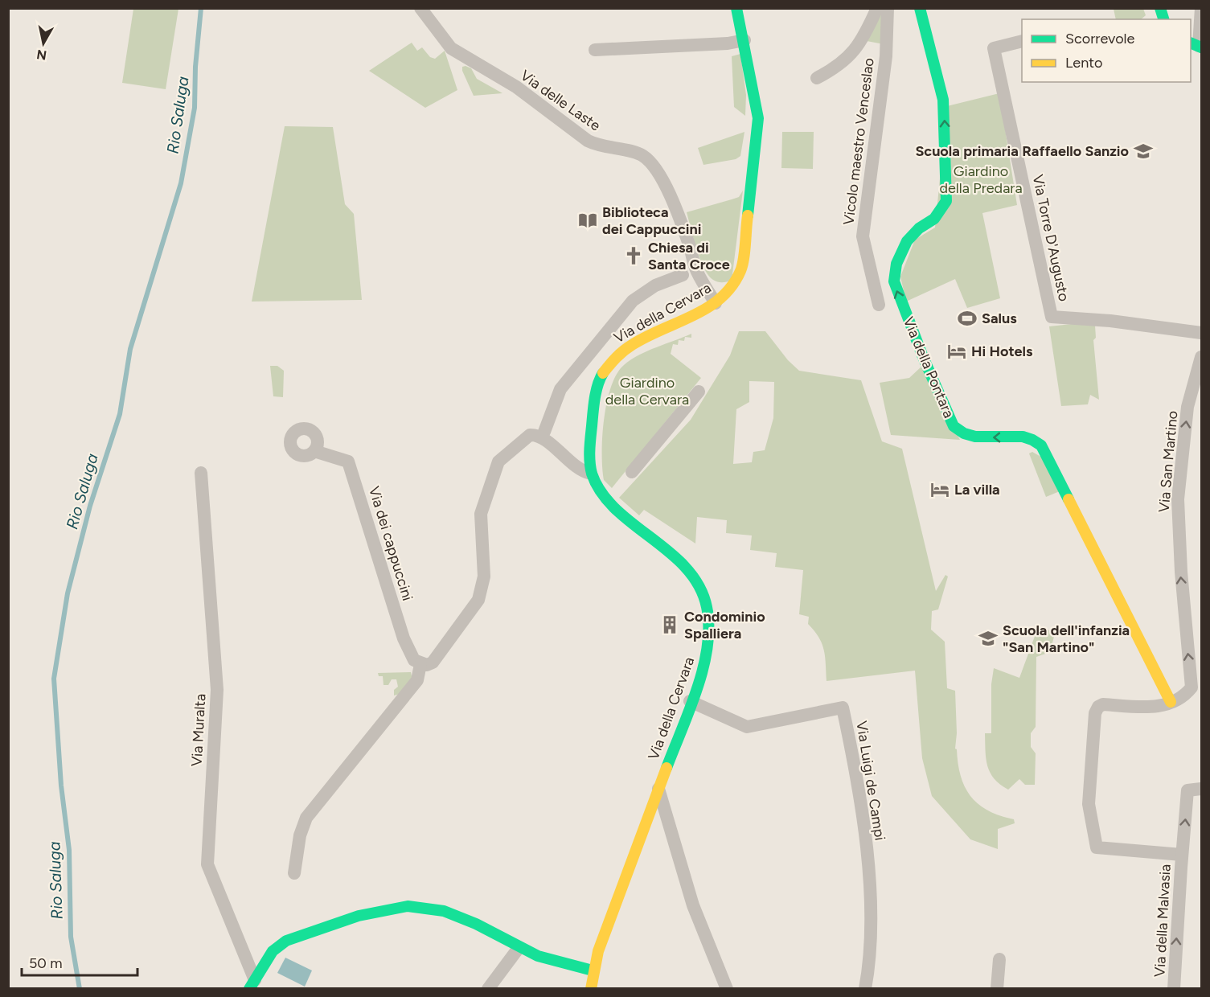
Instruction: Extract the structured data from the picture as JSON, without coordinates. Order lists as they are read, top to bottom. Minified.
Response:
{"streets":{"street":["Via delle Laste","Vicolo maestro Venceslao","Via Torre D'Augusto","Via della Cervara","Via della Pontara","Via San Martino","Via dei cappuccini","Via Muralta","Via Luigi de Campi","Via della Malvasia"]},"crossings":[["Via delle Laste","Via della Cervara"],["Via della Cervara","Via Muralta"],["Via della Cervara","Via Luigi de Campi"]],"one_way":["Via della Pontara","Via San Martino","Via della Malvasia"],"water":["Rio Saluga"],"parks":["Giardino della Predara","Giardino della Cervara"],"places":{"school or university":["Scuola primaria Raffaello Sanzio","Scuola dell'infanzia \"San Martino\""],"library":["Biblioteca dei Cappuccini"],"church":["Chiesa di Santa Croce"],"sports":["Salus"],"hotel":["Hi Hotels","La villa"],"building":["Condominio Spalliera"]},"legend":["Scorrevole","Lento"],"scale_bar":"50 m","north":"bottom"}
